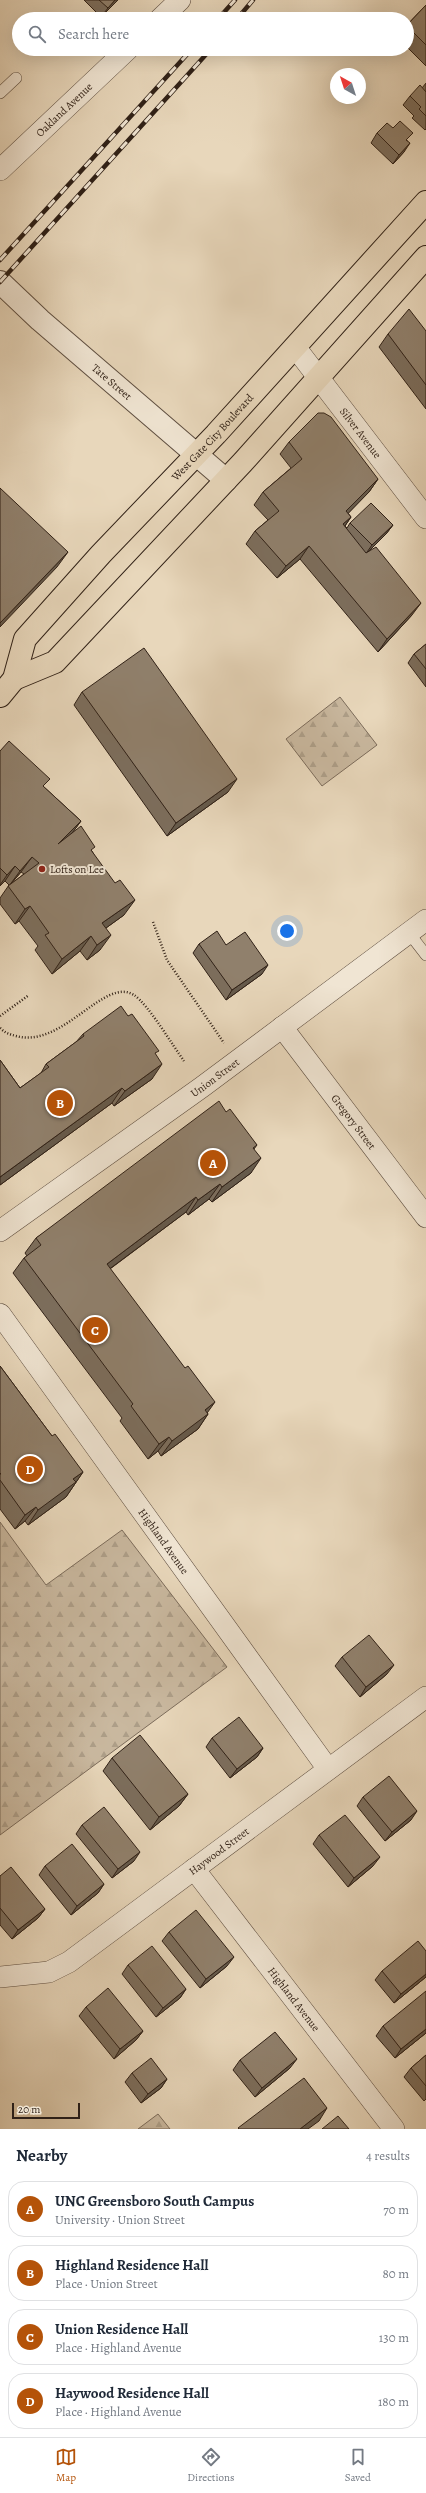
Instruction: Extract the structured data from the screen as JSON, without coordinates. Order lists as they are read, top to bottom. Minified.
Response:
{"streets":{"main road":["West Gate City Boulevard"],"street":["Oakland Avenue","Tate Street","Silver Avenue","Union Street","Gregory Street","Highland Avenue","Haywood Street"]},"crossings":[["Tate Street","West Gate City Boulevard"],["Silver Avenue","West Gate City Boulevard"],["Union Street","Gregory Street"],["Highland Avenue","Haywood Street"]],"places":["Lofts on Lee"],"scale_bar":"20 m","north":"top left","page":{"search":"Search here","pins":["B","A","C","D"],"scale":"20 m","heading":["Nearby","4 results"],"list":[{"mark":"A","name":"UNC Greensboro South Campus","note":"University · Union Street","value":"70 m"},{"mark":"B","name":"Highland Residence Hall","note":"Place · Union Street","value":"80 m"},{"mark":"C","name":"Union Residence Hall","note":"Place · Highland Avenue","value":"130 m"},{"mark":"D","name":"Haywood Residence Hall","note":"Place · Highland Avenue","value":"180 m"}],"nav":["Map","Directions","Saved"]}}
